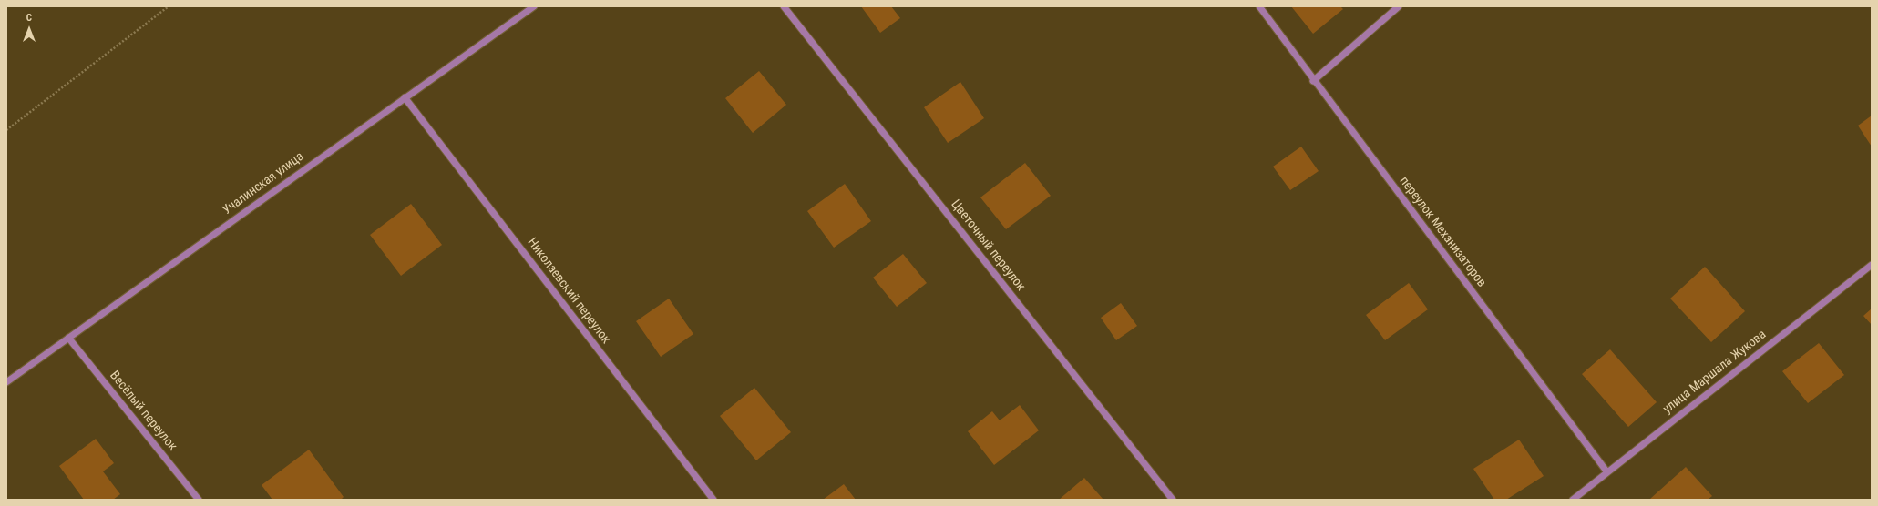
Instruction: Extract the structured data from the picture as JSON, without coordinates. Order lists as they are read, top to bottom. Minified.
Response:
{"streets":{"street":["Учалинская улица","переулок Механизаторов","Цветочный переулок","Николаевский переулок","улица Маршала Жукова","Весёлый переулок"]},"crossings":[["Учалинская улица","Николаевский переулок"],["Учалинская улица","Весёлый переулок"],["переулок Механизаторов","улица Маршала Жукова"]],"north":"top"}
